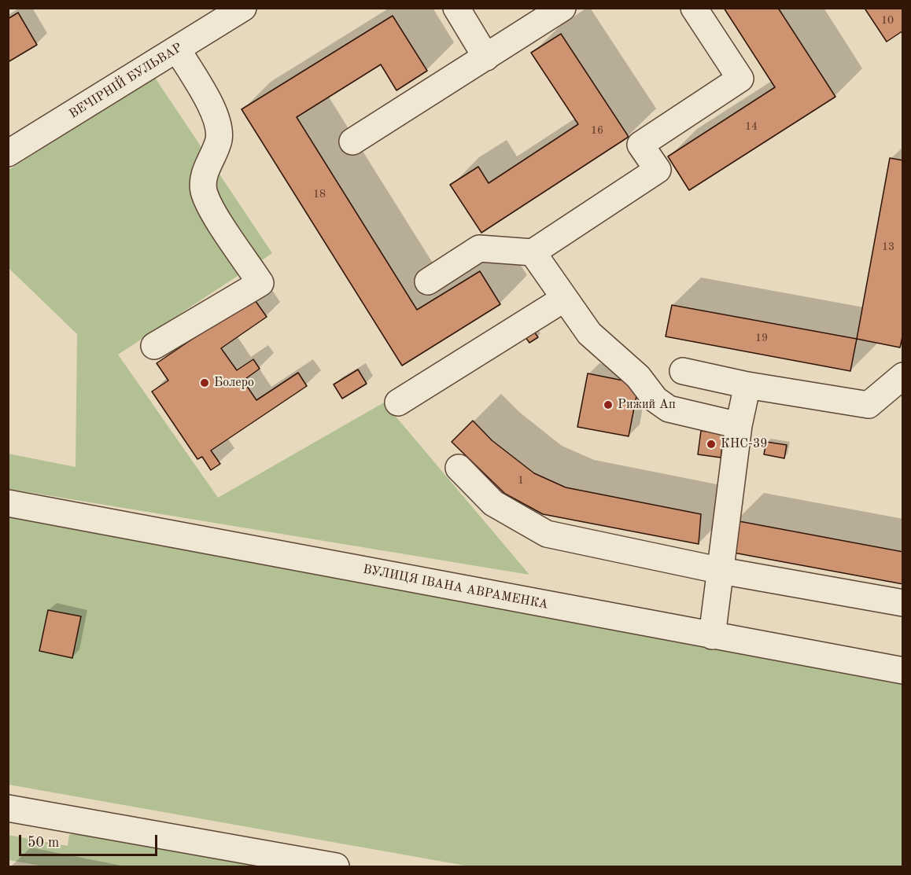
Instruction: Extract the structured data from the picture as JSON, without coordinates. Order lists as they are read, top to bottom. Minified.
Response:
{"streets":{"street":["ВЕЧІРНІЙ БУЛЬВАР","ВУЛИЦЯ ІВАНА АВРАМЕНКА"]},"places":["Болеро","Рижий Ап","КНС-39"],"house_numbers":["10","14","16","18","13","19","1"],"scale_bar":"50 m"}
